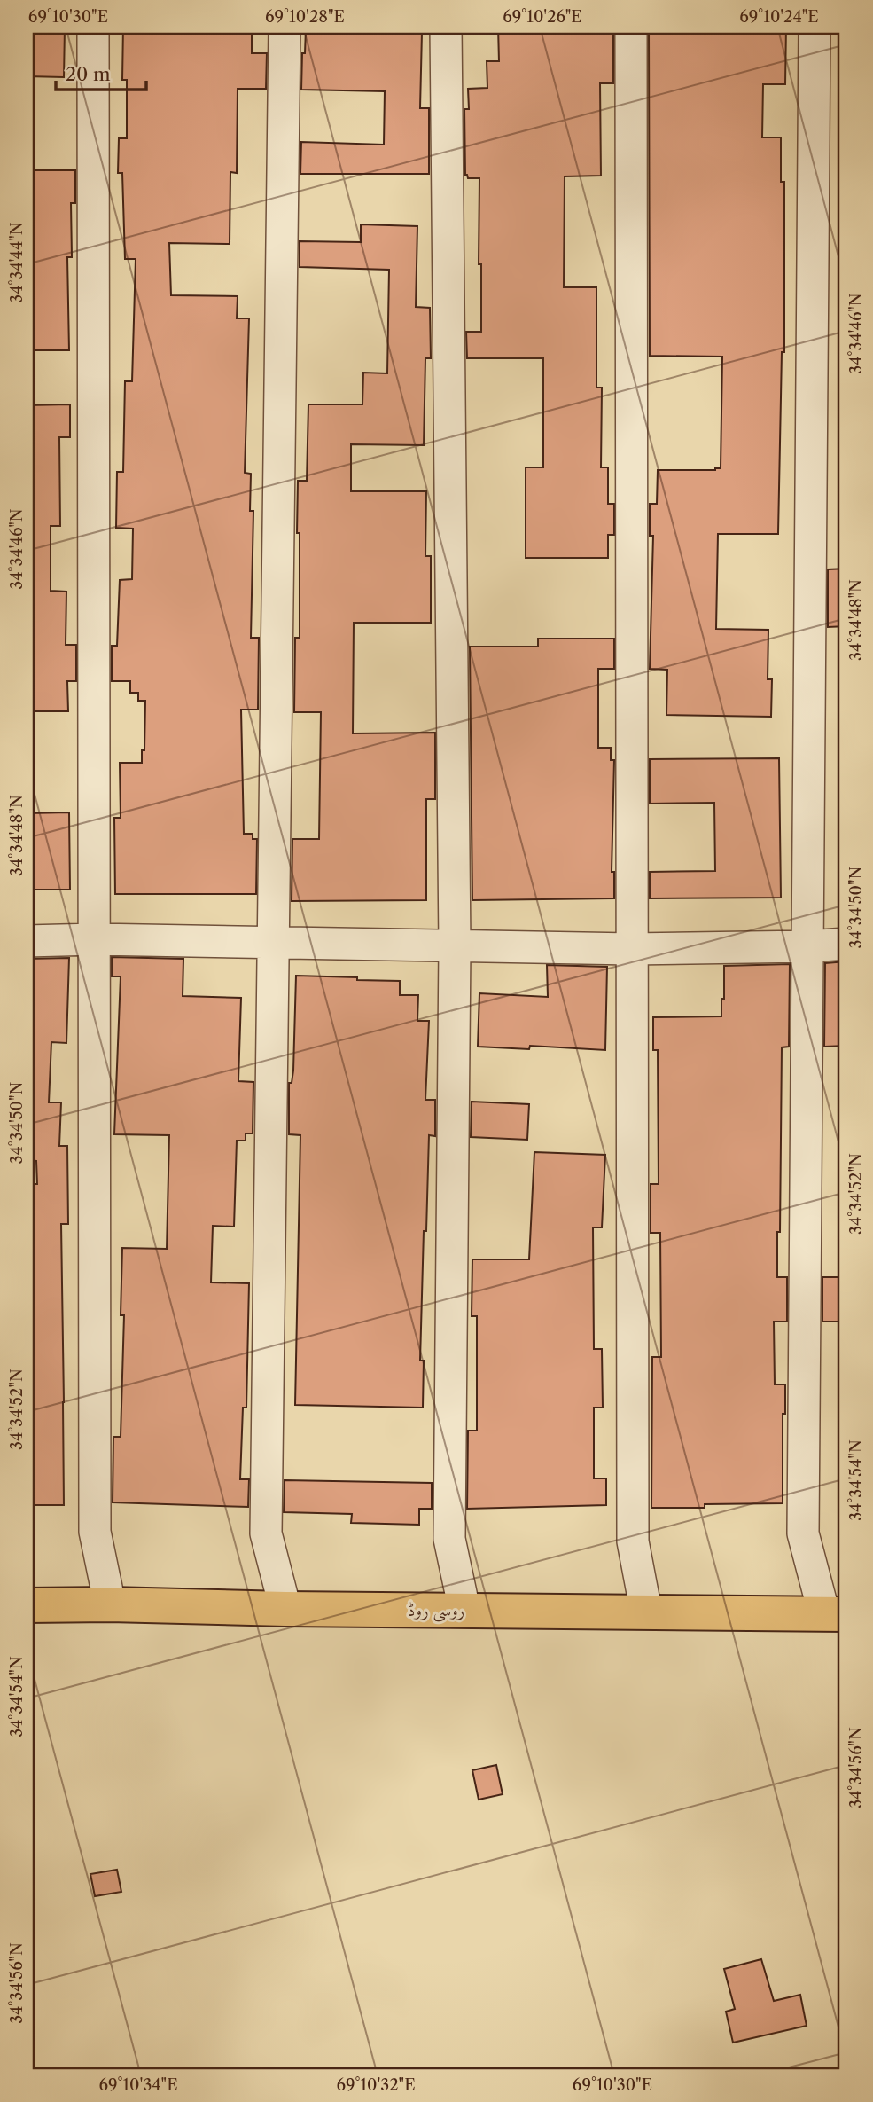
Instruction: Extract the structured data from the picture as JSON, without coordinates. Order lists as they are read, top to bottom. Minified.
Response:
{"streets":{"main road":["روسی روڈ"]},"scale_bar":"20 m","coordinates":["69°10'30\"E","69°10'28\"E","69°10'26\"E","69°10'24\"E","34°34'44\"N","34°34'46\"N","34°34'48\"N","34°34'50\"N","34°34'52\"N","34°34'54\"N","34°34'56\"N","69°10'34\"E","69°10'32\"E"]}
